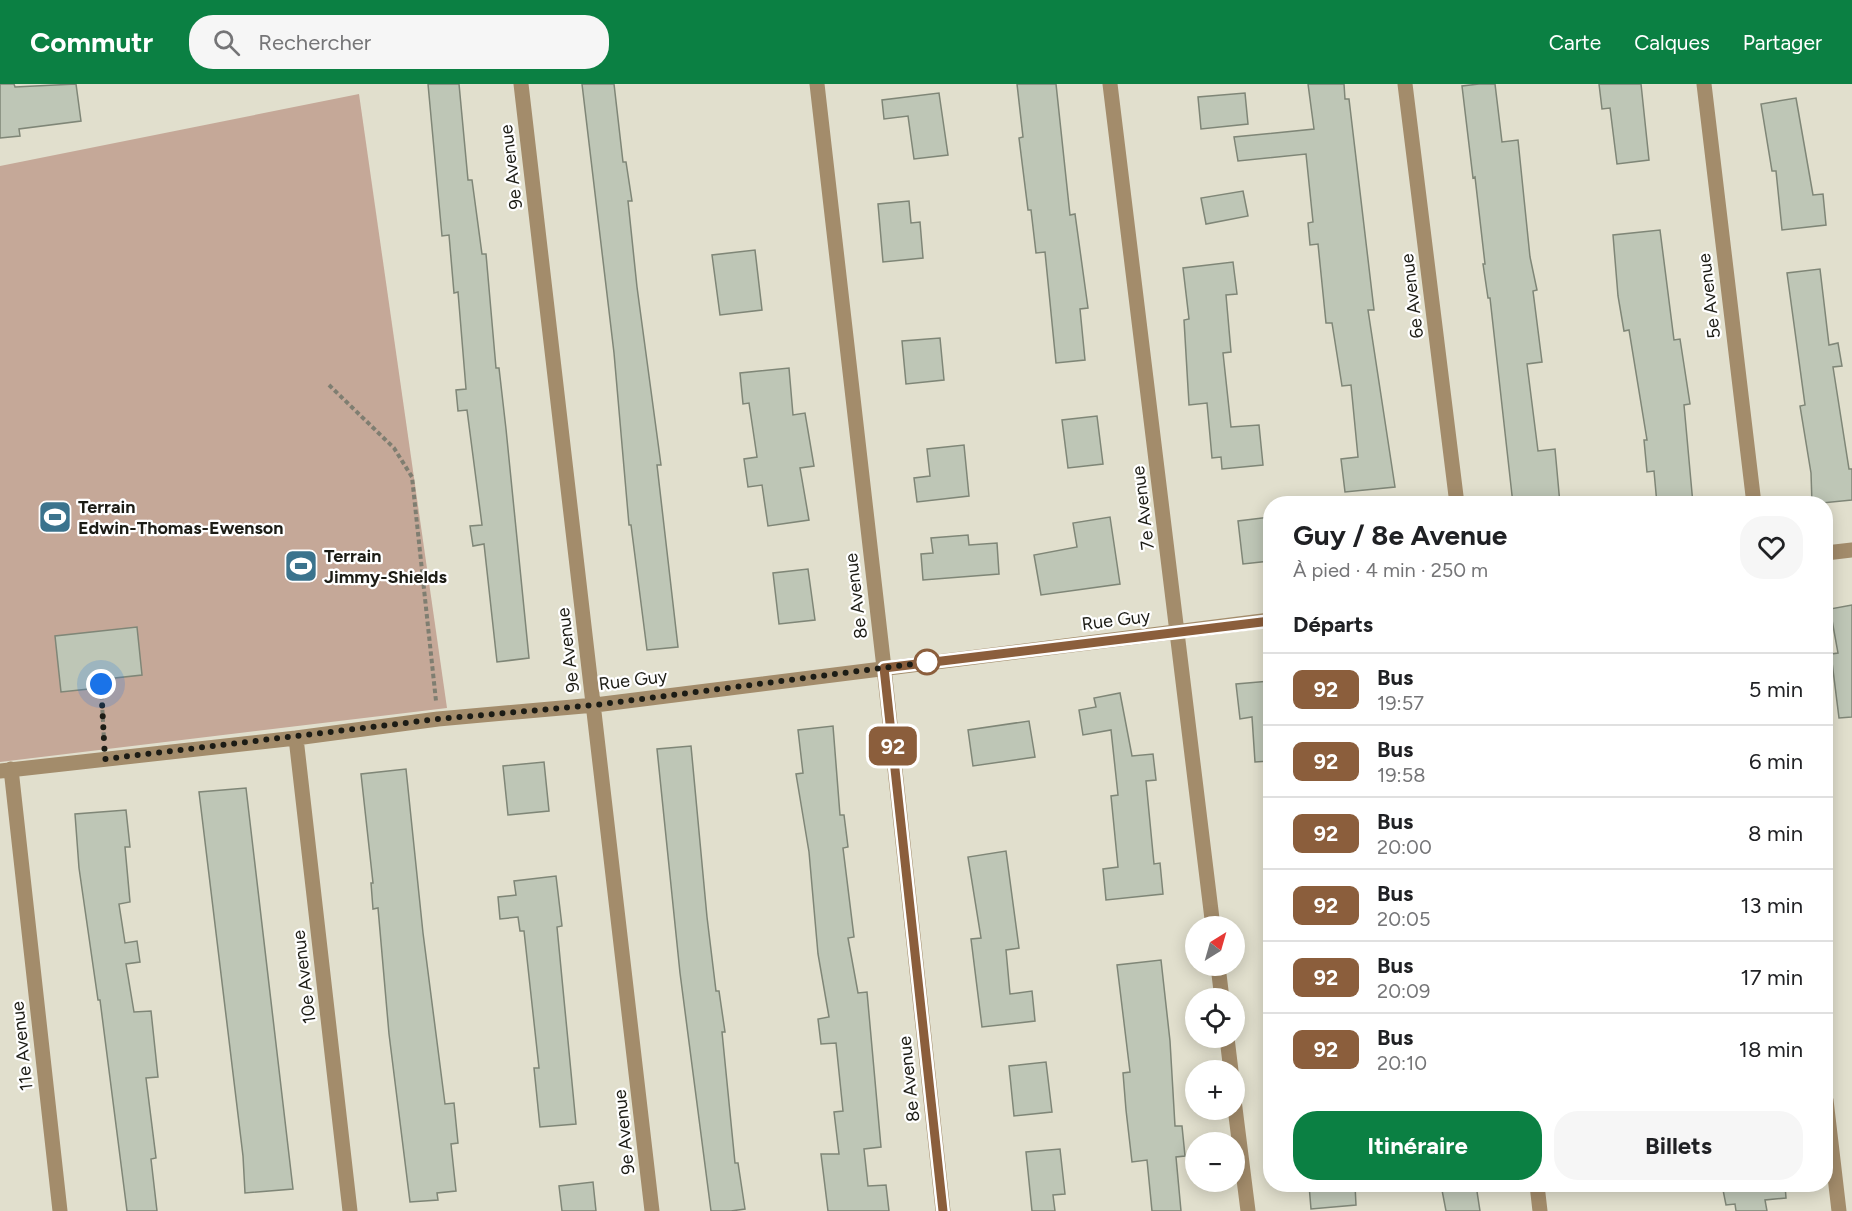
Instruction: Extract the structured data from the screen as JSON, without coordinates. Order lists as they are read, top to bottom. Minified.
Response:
{"streets":{"street":["9e Avenue","6e Avenue","5e Avenue","7e Avenue","8e Avenue","Rue Guy","10e Avenue","11e Avenue"]},"crossings":[["9e Avenue","Rue Guy"],["7e Avenue","Rue Guy"],["8e Avenue","Rue Guy"],["Rue Guy","10e Avenue"],["Rue Guy","11e Avenue"]],"places":{"sports":["Terrain Edwin-Thomas-Ewenson","Terrain Jimmy-Shields"]},"lines":["bus line 92"],"north":"top right","page":{"header":"Commutr","search":"Rechercher","nav":["Carte","Calques","Partager"],"on_map":"92","heading":[["Guy / 8e Avenue","À pied · 4 min · 250 m"],"Départs"],"list":[{"mark":"92","name":"Bus","note":"19:57","value":"5 min"},{"mark":"92","name":"Bus","note":"19:58","value":"6 min"},{"mark":"92","name":"Bus","note":"20:00","value":"8 min"},{"mark":"92","name":"Bus","note":"20:05","value":"13 min"},{"mark":"92","name":"Bus","note":"20:09","value":"17 min"},{"mark":"92","name":"Bus","note":"20:10","value":"18 min"}],"map_buttons":["+","−"],"buttons":["Itinéraire","Billets"]}}
